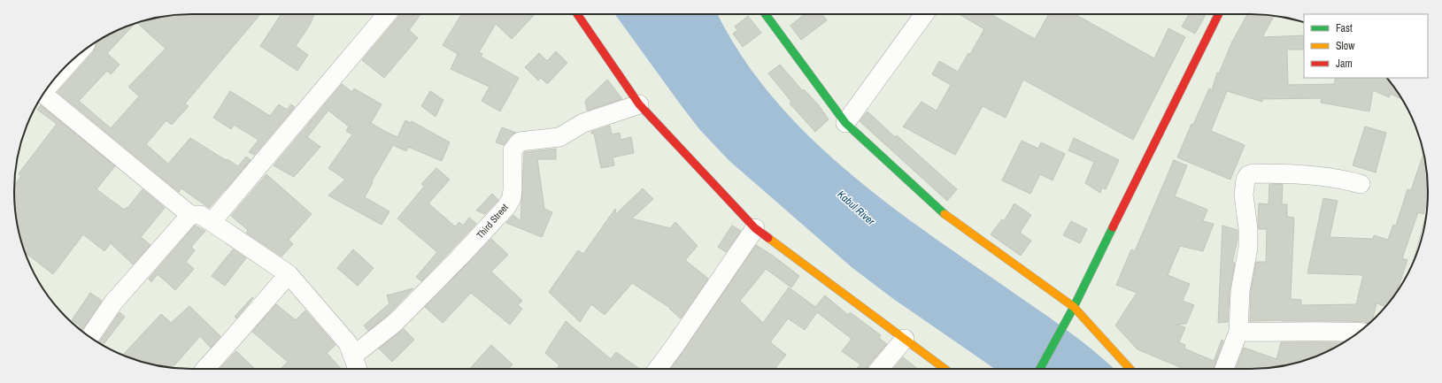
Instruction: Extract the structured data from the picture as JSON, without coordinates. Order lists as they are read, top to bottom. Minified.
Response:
{"streets":{"street":["Third Street"]},"water":["Kabul River"],"legend":["Fast","Slow","Jam"]}
